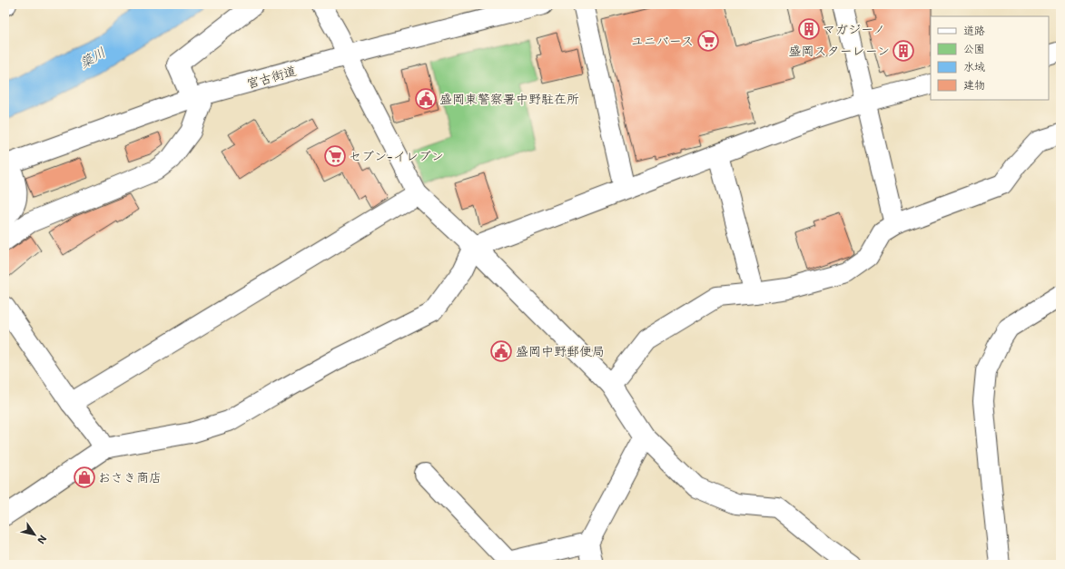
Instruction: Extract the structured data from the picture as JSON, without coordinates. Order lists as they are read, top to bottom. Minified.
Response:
{"streets":{"main road":["宮古街道"]},"water":["簗川"],"places":{"building":["マガジーノ","盛岡スターレーン"],"supermarket":["ユニバース","セブン-イレブン"],"public building":["盛岡東警察署中野駐在所","盛岡中野郵便局"],"shop":["おさき商店"]},"legend":["道路","公園","水域","建物"],"north":"bottom right"}
